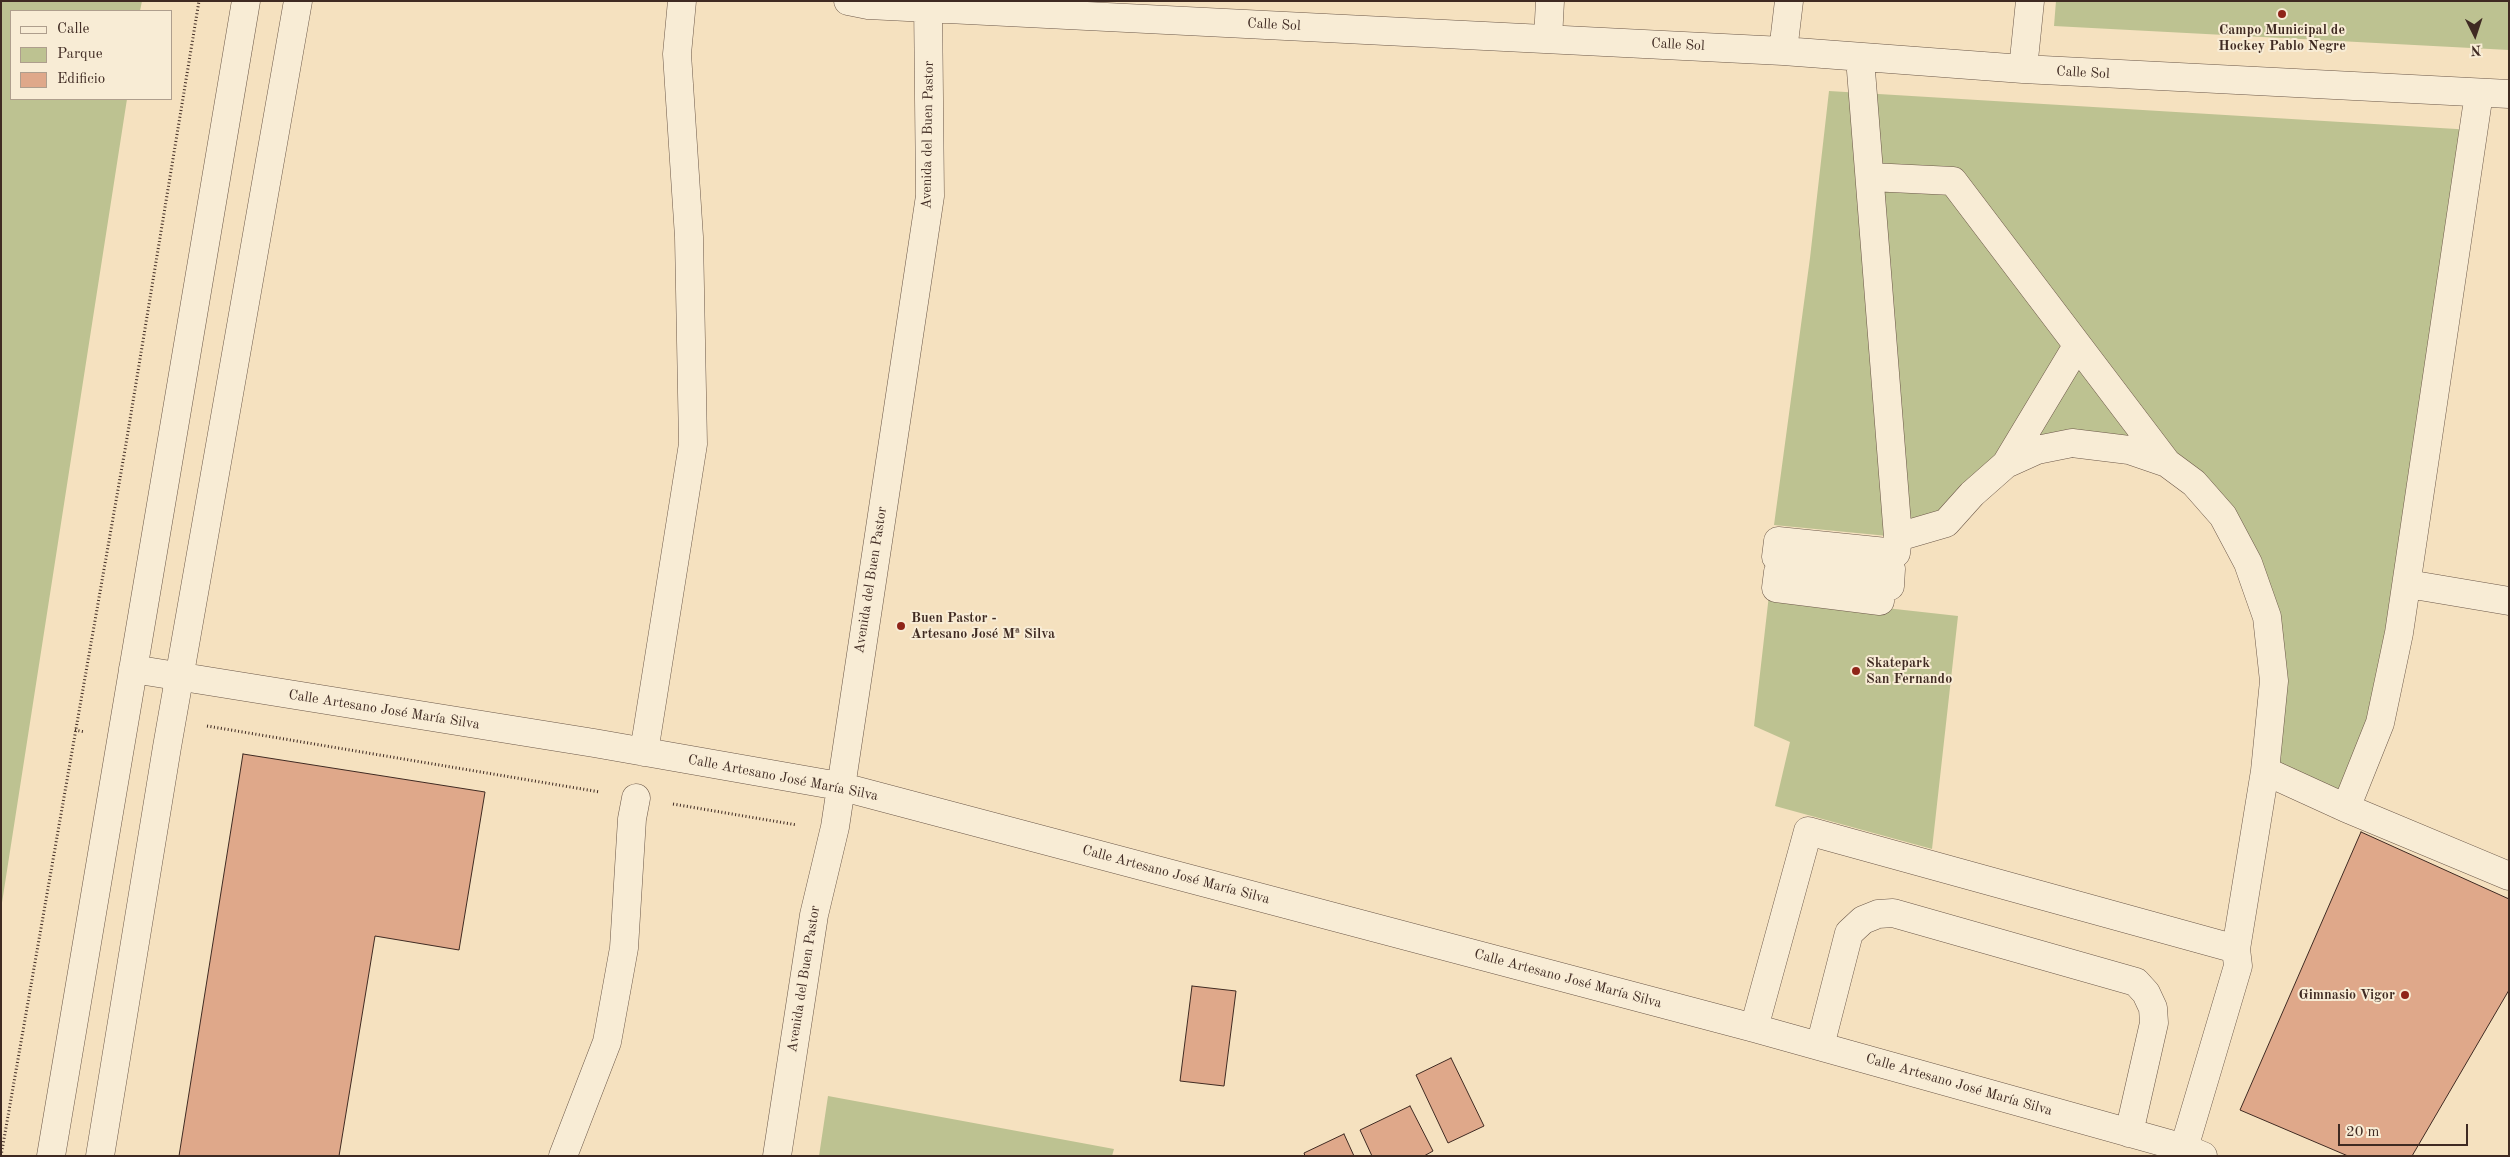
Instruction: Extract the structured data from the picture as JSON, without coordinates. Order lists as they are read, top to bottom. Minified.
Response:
{"streets":{"street":["Calle Sol","Avenida del Buen Pastor","Calle Artesano José María Silva"]},"crossings":[["Calle Sol","Avenida del Buen Pastor"],["Avenida del Buen Pastor","Calle Artesano José María Silva"]],"places":["Campo Municipal de Hockey Pablo Negre","Buen Pastor - Artesano José Mª Silva","Skatepark San Fernando","Gimnasio Vigor"],"legend":["Calle","Parque","Edificio"],"scale_bar":"20 m","north":"bottom"}
